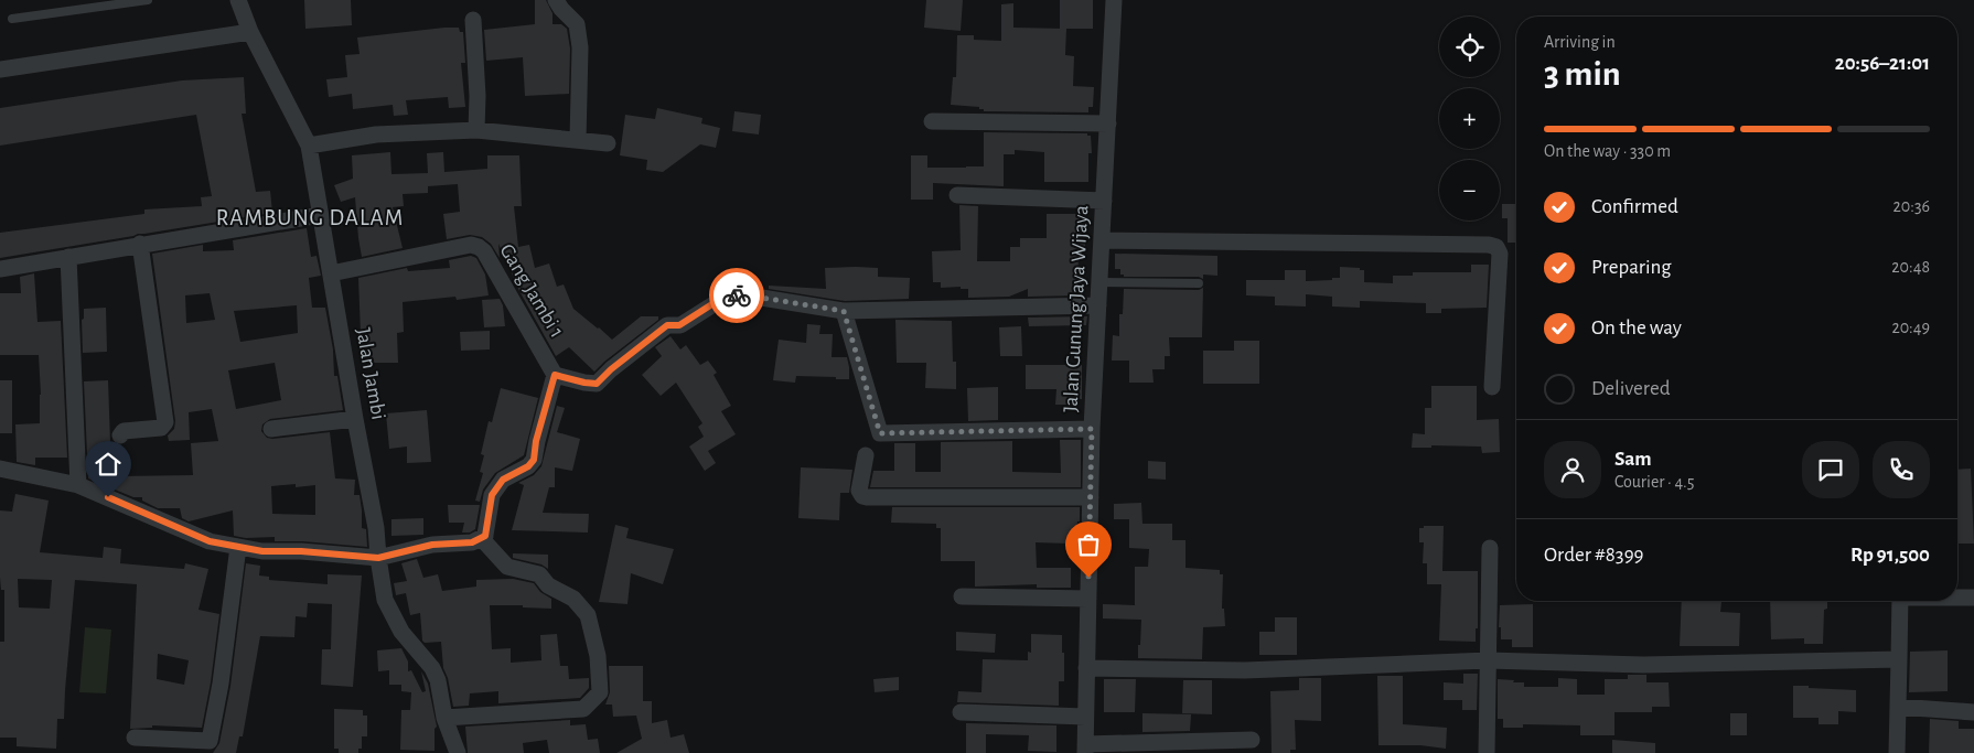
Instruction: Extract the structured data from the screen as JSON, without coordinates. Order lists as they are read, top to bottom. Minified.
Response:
{"streets":{"street":["Gang Jambi 1","Jalan Gunung Jaya Wijaya","Jalan Jambi"]},"crossings":[["Gang Jambi 1","Jalan Jambi"]],"districts":["RAMBUNG DALAM"],"page":{"map_buttons":["+","−"],"heading":["3 min","Arriving in","20:56–21:01"],"panel":["Sam","Courier · 4.5","Order #8399","Rp 91,500"],"bar":"On the way · 330 m","list":[["Confirmed","20:36"],["Preparing","20:48"],["On the way","20:49"],"Delivered"]}}
